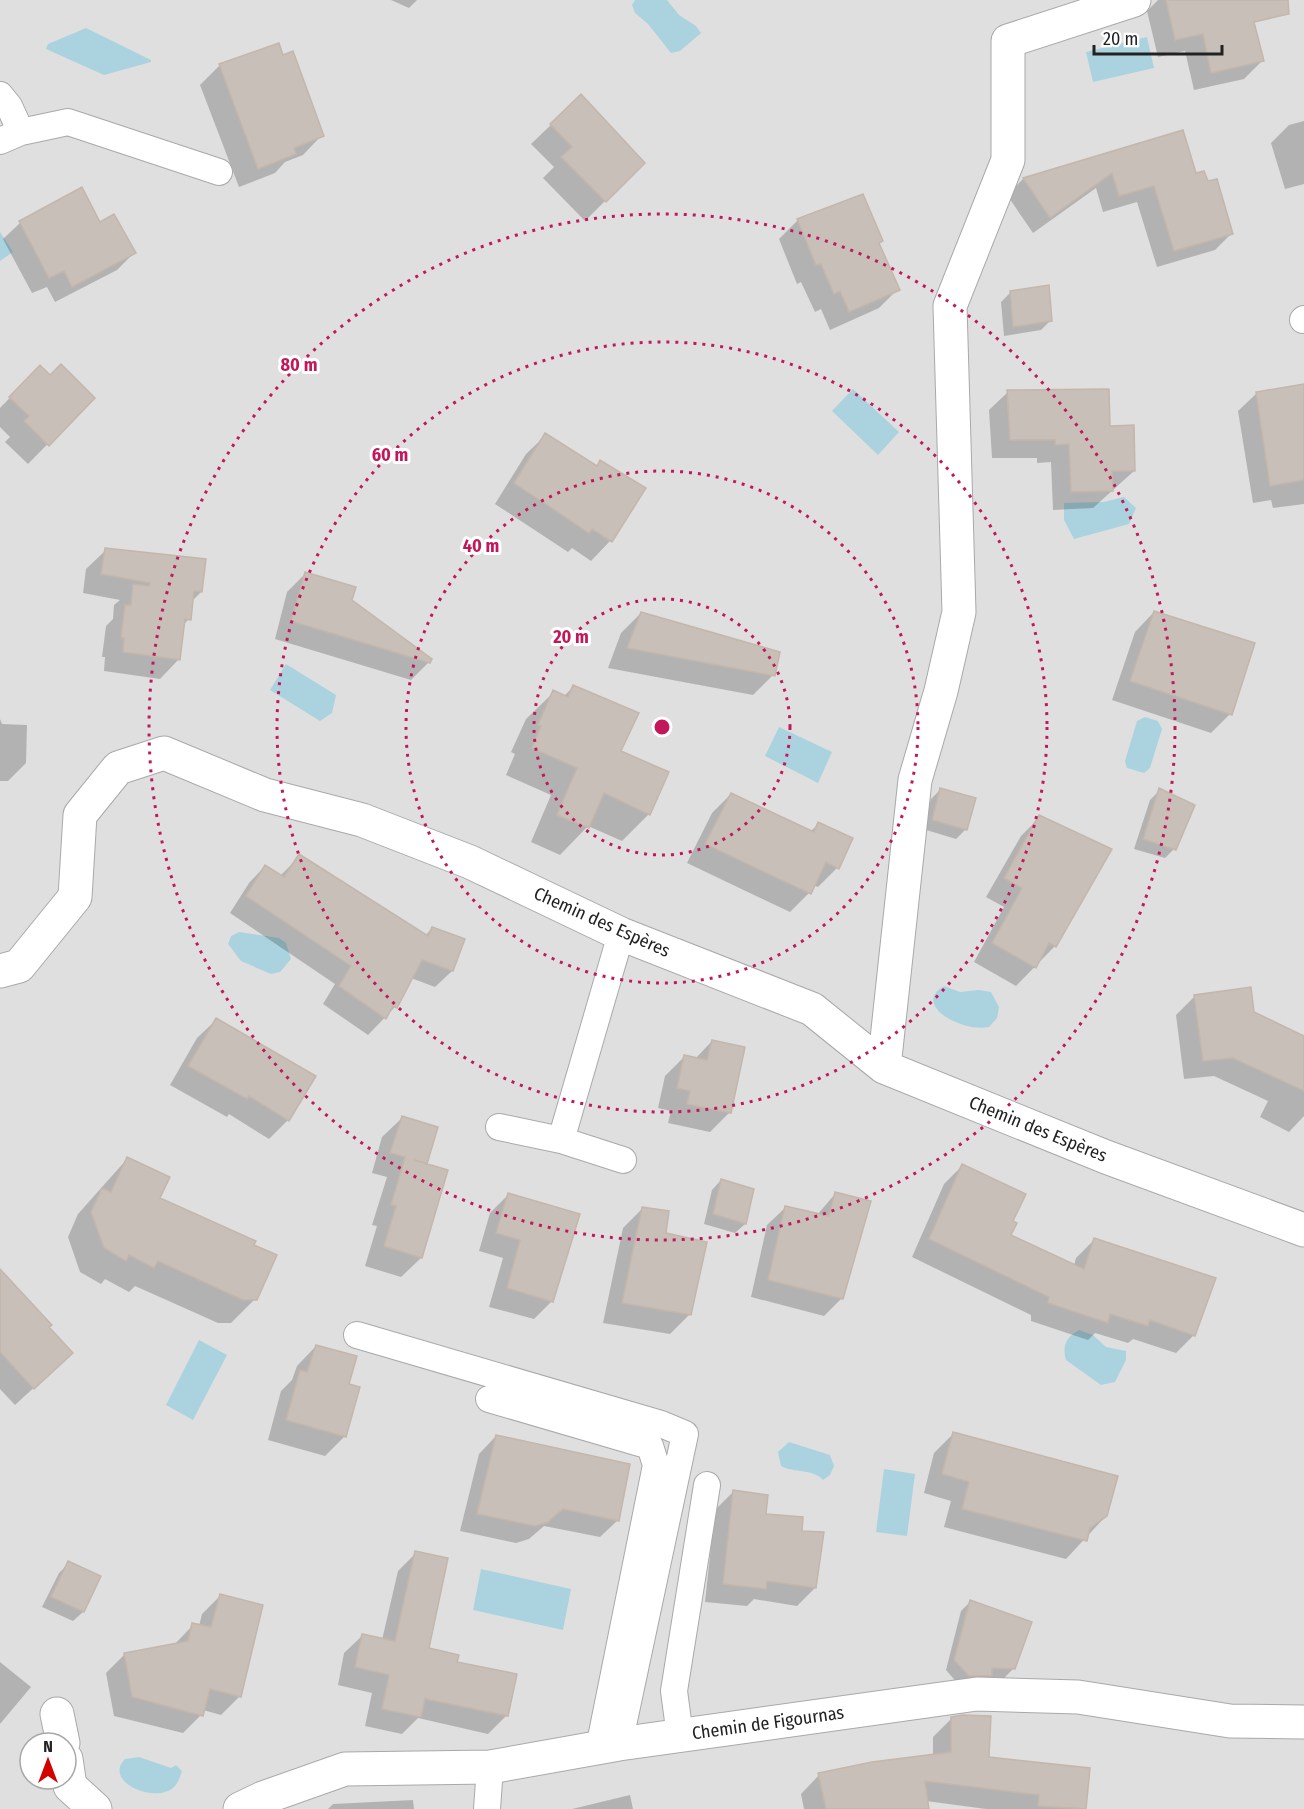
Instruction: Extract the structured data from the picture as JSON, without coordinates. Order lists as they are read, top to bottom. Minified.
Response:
{"streets":{"street":["Chemin des Espères","Chemin de Figournas"]},"scale_bar":"20 m","north":"top","rings":["80 m","60 m","40 m","20 m"]}
